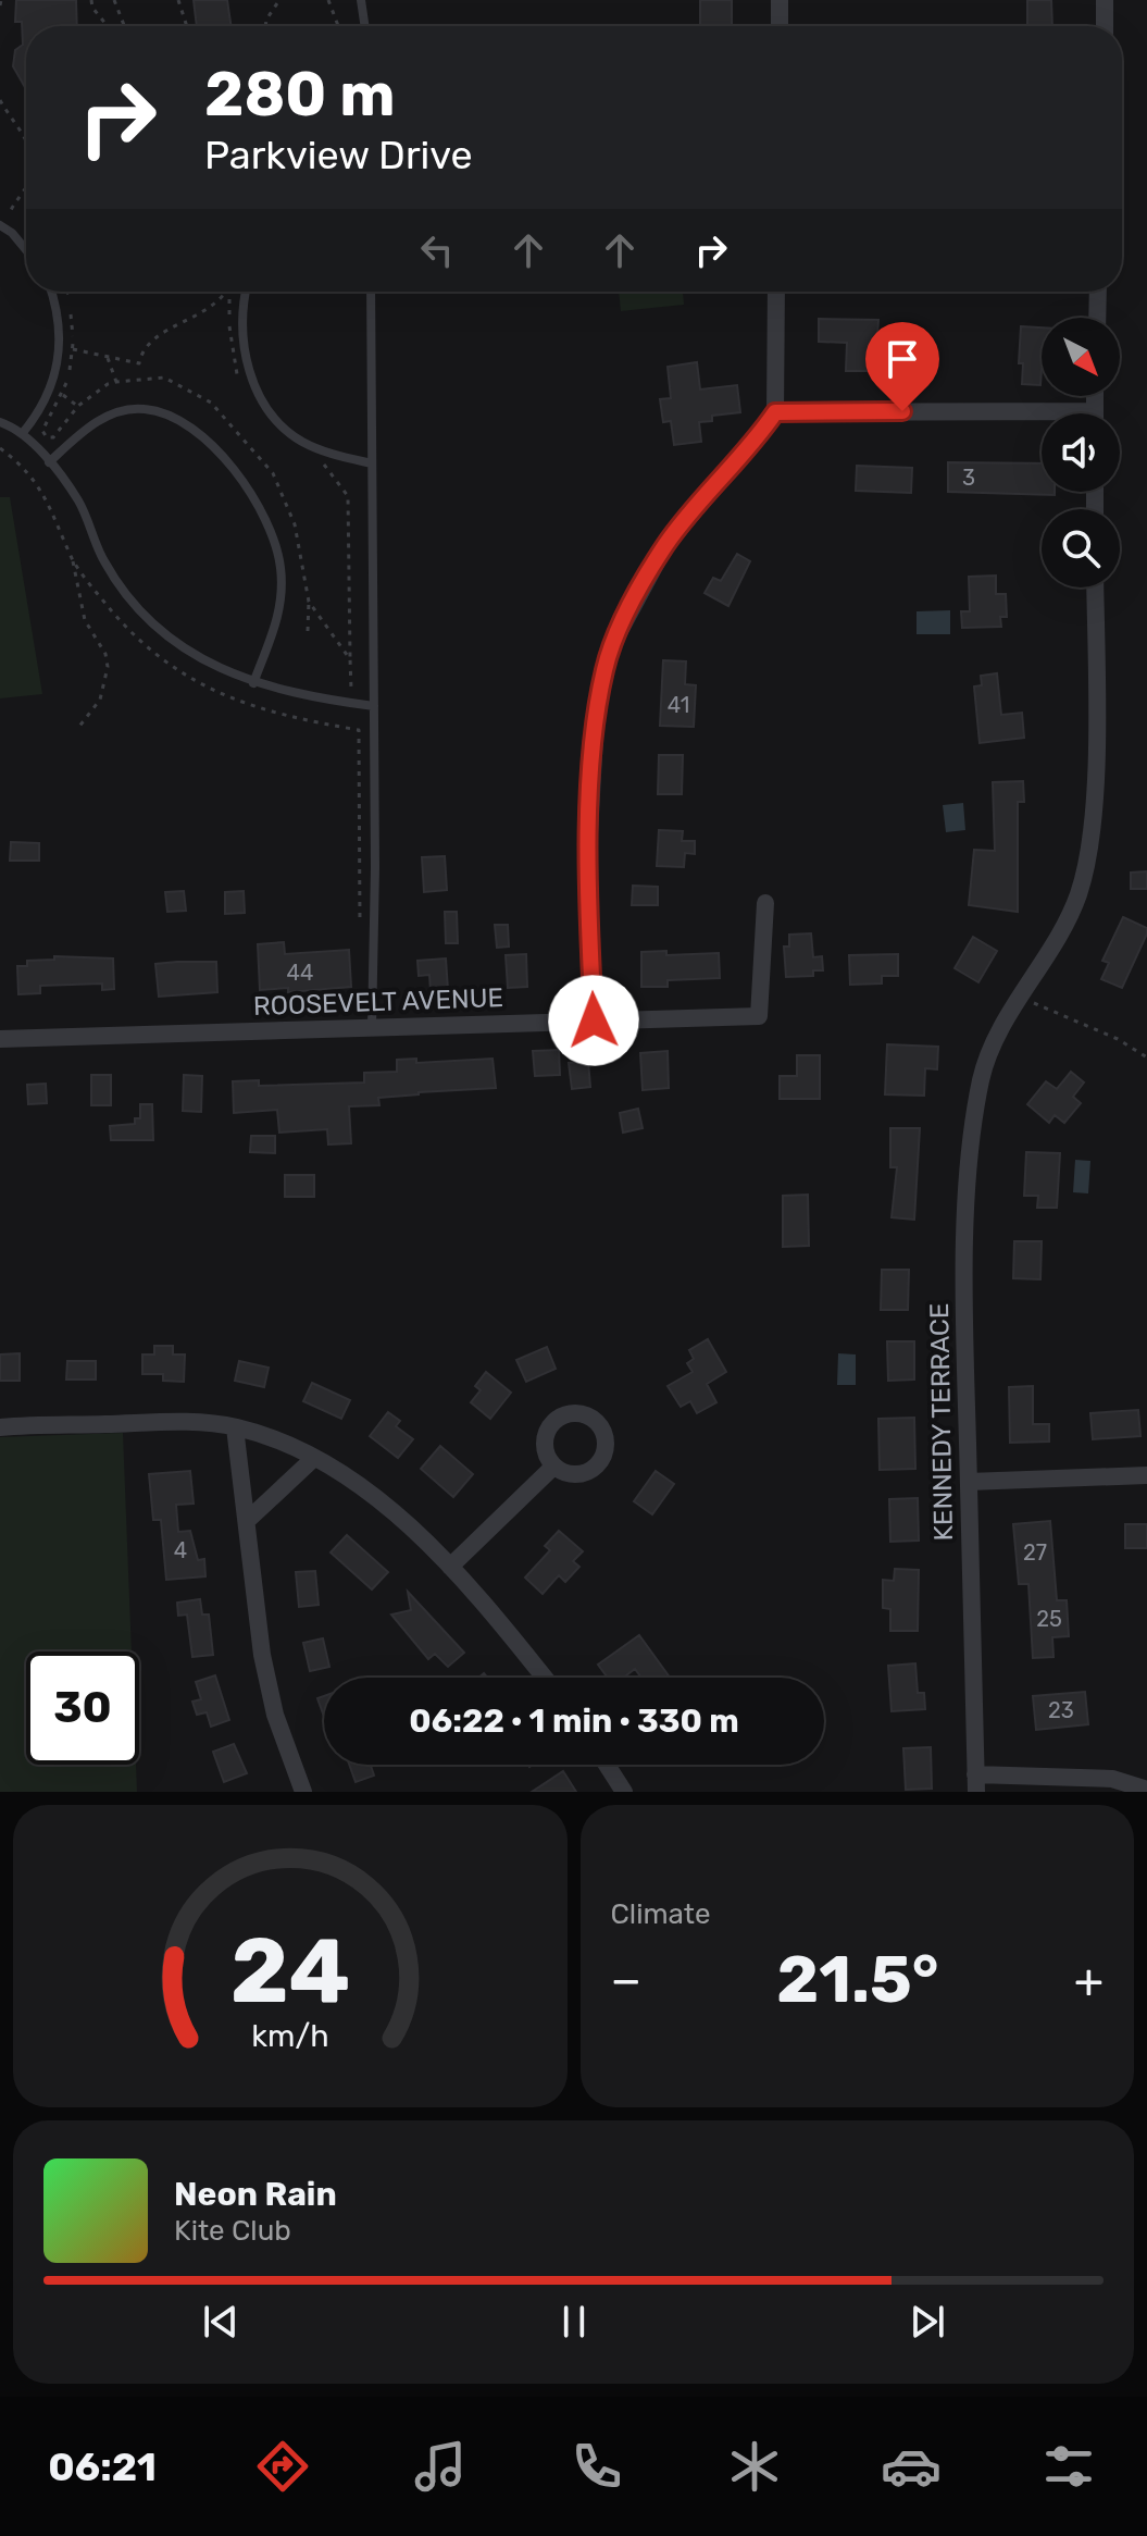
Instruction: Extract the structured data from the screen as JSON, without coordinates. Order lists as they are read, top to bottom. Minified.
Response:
{"streets":{"street":["ROOSEVELT AVENUE","KENNEDY TERRACE"]},"house_numbers":["3","41","44","4","27","25","23"],"north":"bottom right","page":{"turn":["280 m","Parkview Drive"],"limit":"30","trip":"06:22 · 1 min · 330 m","tile":"Climate","heat":["−","21.5°","+"],"song":["Neon Rain","Kite Club"],"tabs":"06:21","gauge":["24","km/h"]}}
